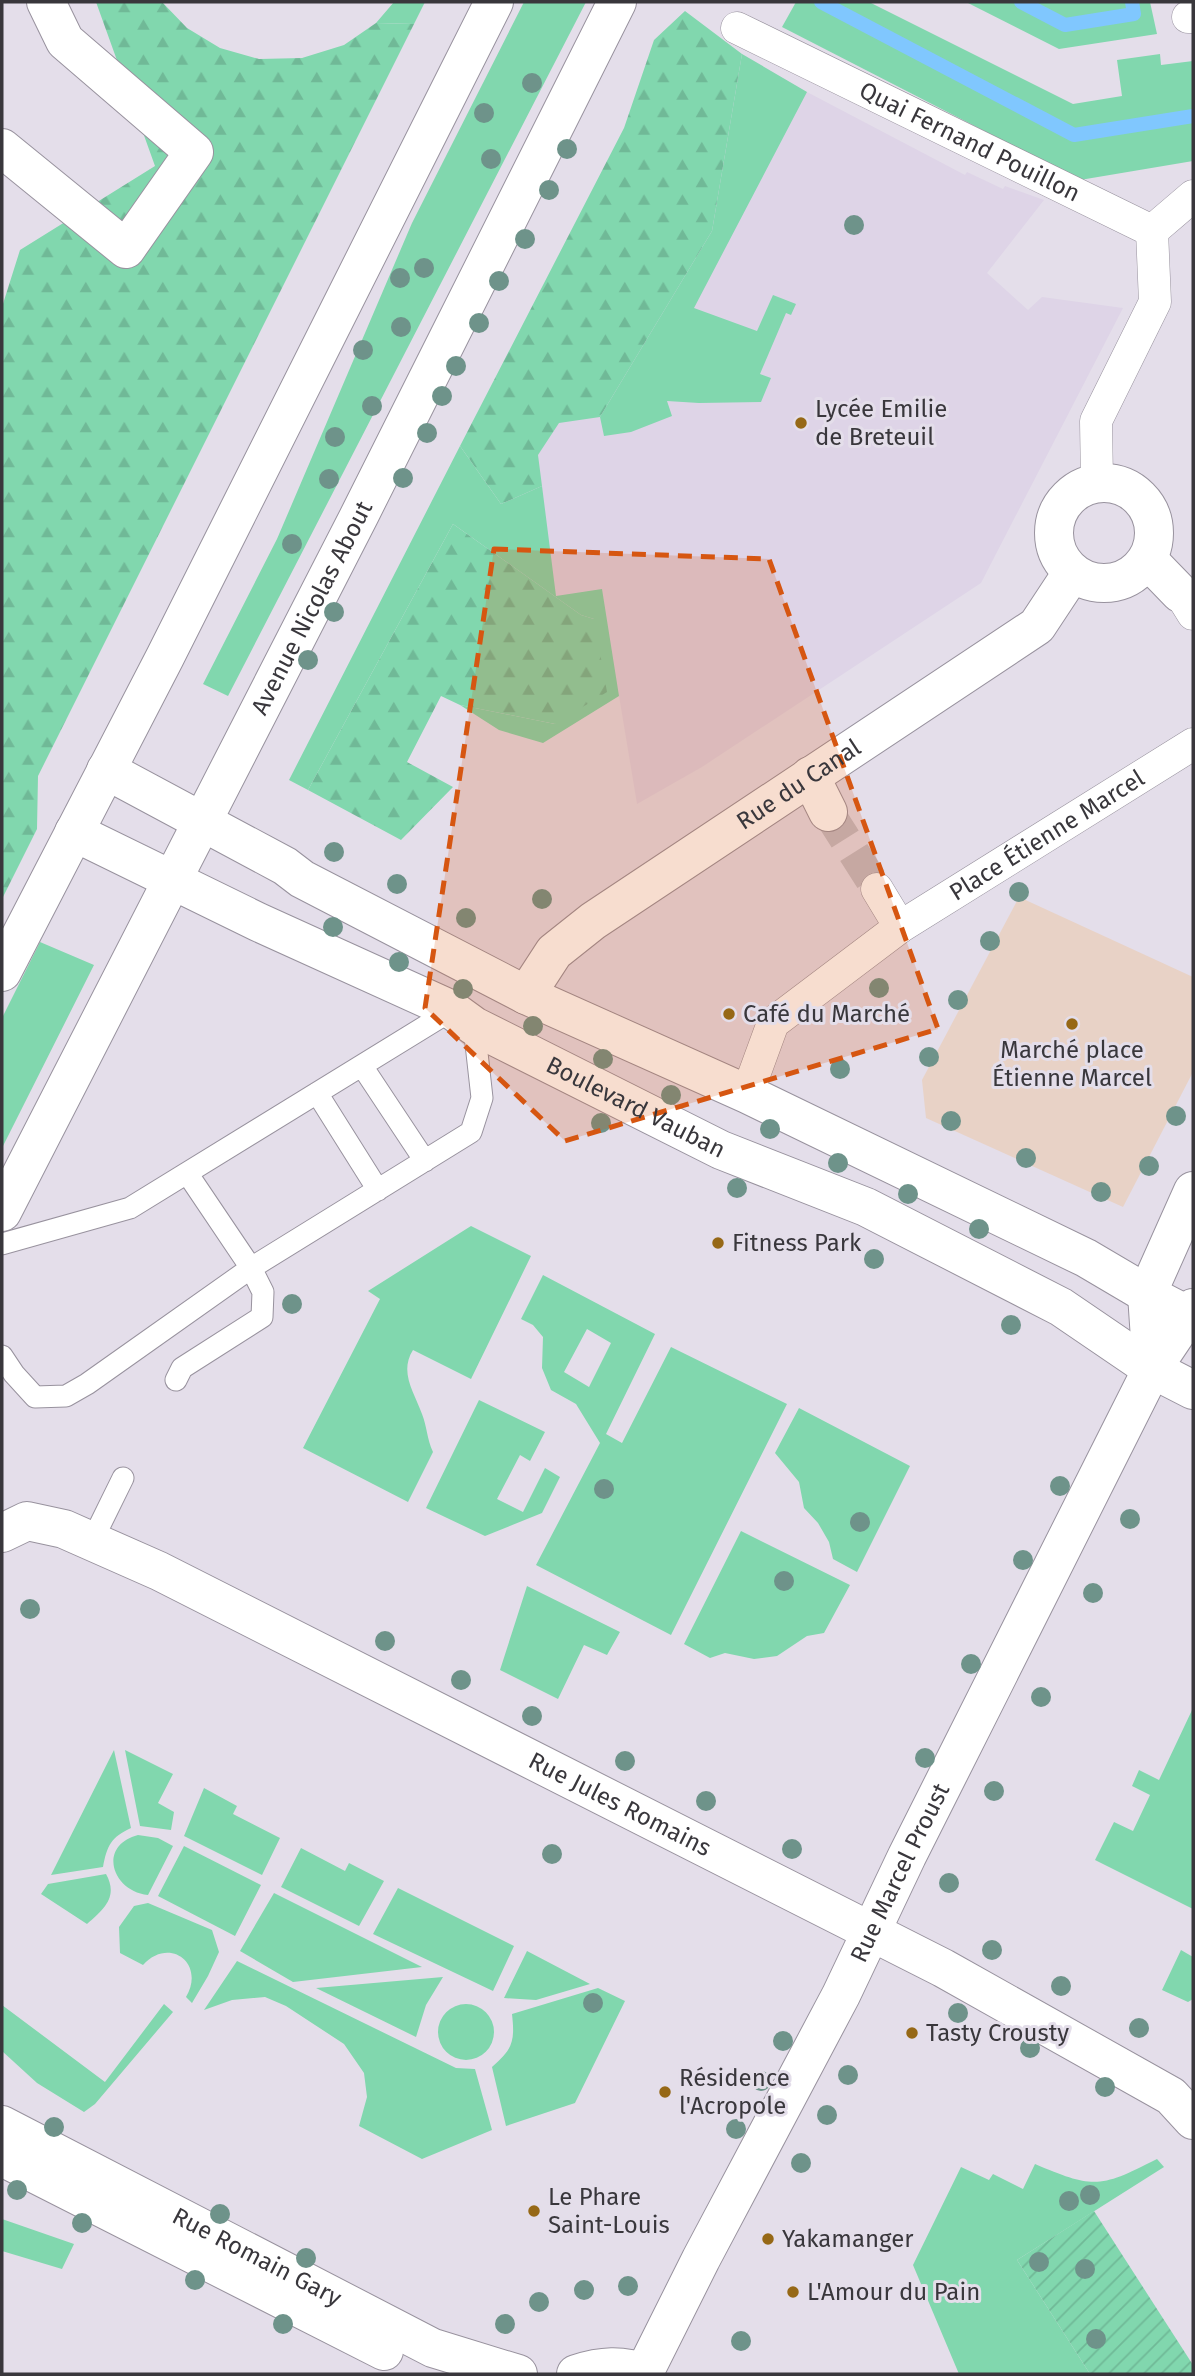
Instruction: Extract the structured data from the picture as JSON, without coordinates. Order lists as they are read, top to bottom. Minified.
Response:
{"streets":{"street":["Quai Fernand Pouillon","Avenue Nicolas About","Rue du Canal","Place Étienne Marcel","Boulevard Vauban","Rue Jules Romains","Rue Marcel Proust","Rue Romain Gary"]},"crossings":[["Avenue Nicolas About","Boulevard Vauban"],["Boulevard Vauban","Rue Marcel Proust"],["Rue Jules Romains","Rue Marcel Proust"]],"places":["Lycée Emilie de Breteuil","Café du Marché","Marché place Étienne Marcel","Fitness Park","Tasty Crousty","Résidence l'Acropole","Le Phare Saint-Louis","Yakamanger","L'Amour du Pain"]}
